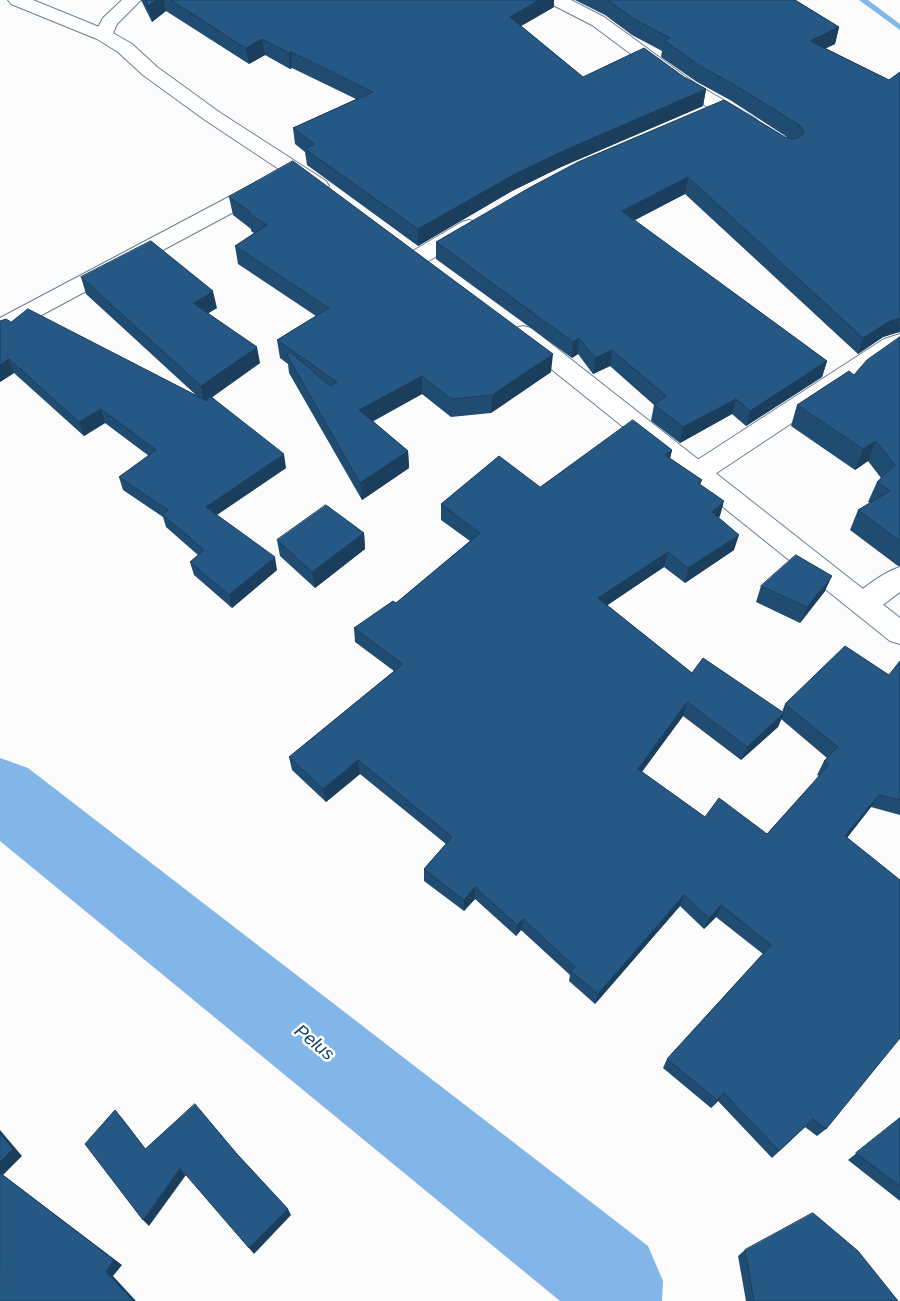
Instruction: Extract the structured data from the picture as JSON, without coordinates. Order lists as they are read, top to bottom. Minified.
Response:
{"water":["Pelus"]}
